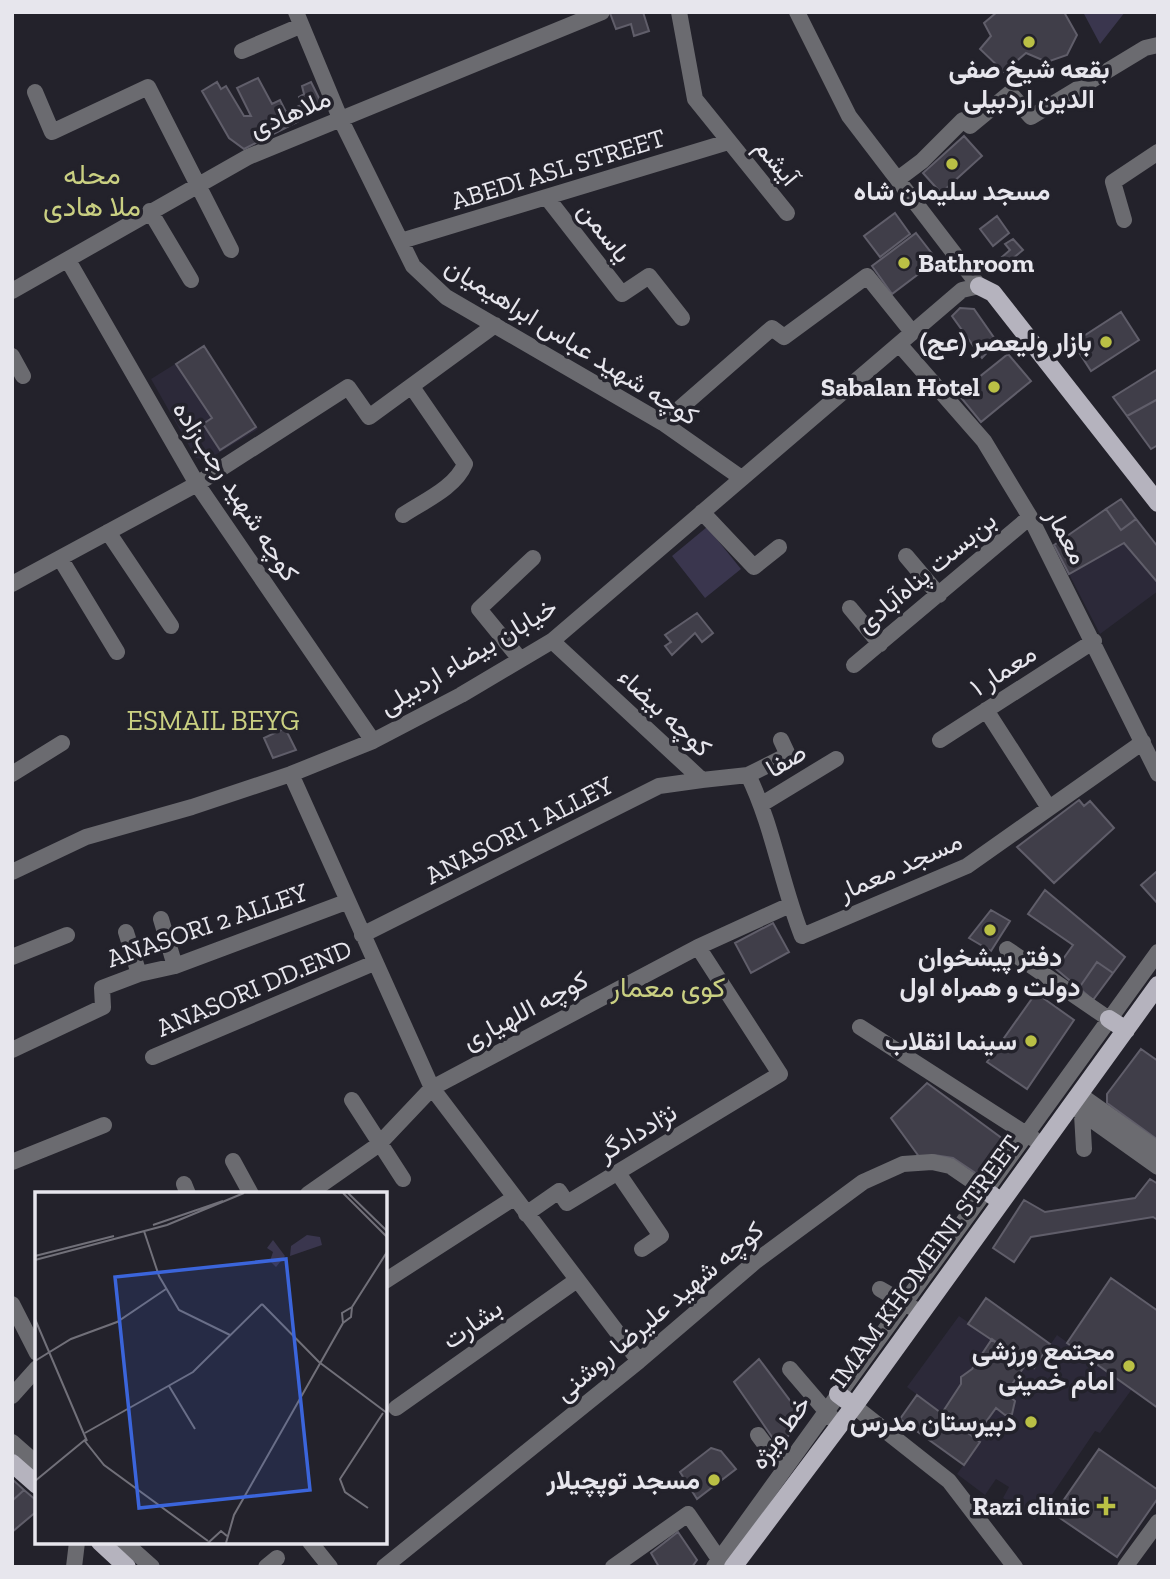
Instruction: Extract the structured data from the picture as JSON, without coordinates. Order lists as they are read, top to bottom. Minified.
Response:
{"streets":{"main road":["IMAM KHOMEINI STREET"],"street":["ملاهادی","آیشم","ABEDI ASL STREET","یاسمن","کوچه شهید عباس ابراهیمیان","کوچه شهید رجب‌زاده","معمار","بن‌بست پناه‌آبادی","خیابان بیضاء اردبیلی","معمار ۱","کوچه بیضاء","صفا","ANASORI 1 ALLEY","مسجد معمار","ANASORI 2 ALLEY","ANASORI DD.END","کوچه اللهیاری","نژاددادگر","کوچه شهید علیرضا روشنی","بشارت","خط ویژه"]},"crossings":[["ملاهادی","کوچه شهید عباس ابراهیمیان"],["ملاهادی","کوچه شهید رجب‌زاده"],["آیشم","ABEDI ASL STREET"],["ABEDI ASL STREET","یاسمن"],["ABEDI ASL STREET","کوچه شهید عباس ابراهیمیان"],["کوچه شهید عباس ابراهیمیان","خیابان بیضاء اردبیلی"],["کوچه شهید رجب‌زاده","خیابان بیضاء اردبیلی"],["معمار","بن‌بست پناه‌آبادی"],["معمار","خیابان بیضاء اردبیلی"],["معمار","معمار ۱"],["معمار","مسجد معمار"],["خیابان بیضاء اردبیلی","کوچه بیضاء"],["کوچه بیضاء","ANASORI 1 ALLEY"],["مسجد معمار","کوچه اللهیاری"],["کوچه اللهیاری","نژاددادگر"],["IMAM KHOMEINI STREET","کوچه شهید علیرضا روشنی"],["IMAM KHOMEINI STREET","خط ویژه"],["کوچه شهید علیرضا روشنی","خط ویژه"]],"districts":["محله ملا هادی","ESMAIL BEYG","کوی معمار"],"places":{"other":["بقعه شیخ صفی الدین اردبیلی","مسجد سلیمان شاه","Bathroom","بازار ولیعصر (عج)","Sabalan Hotel","دفتر پیشخوان دولت و همراه اول","سینما انقلاب","مجتمع ورزشی امام خمینی","دبیرستان مدرس","مسجد توپچیلار"],"health":["Razi clinic"]}}
